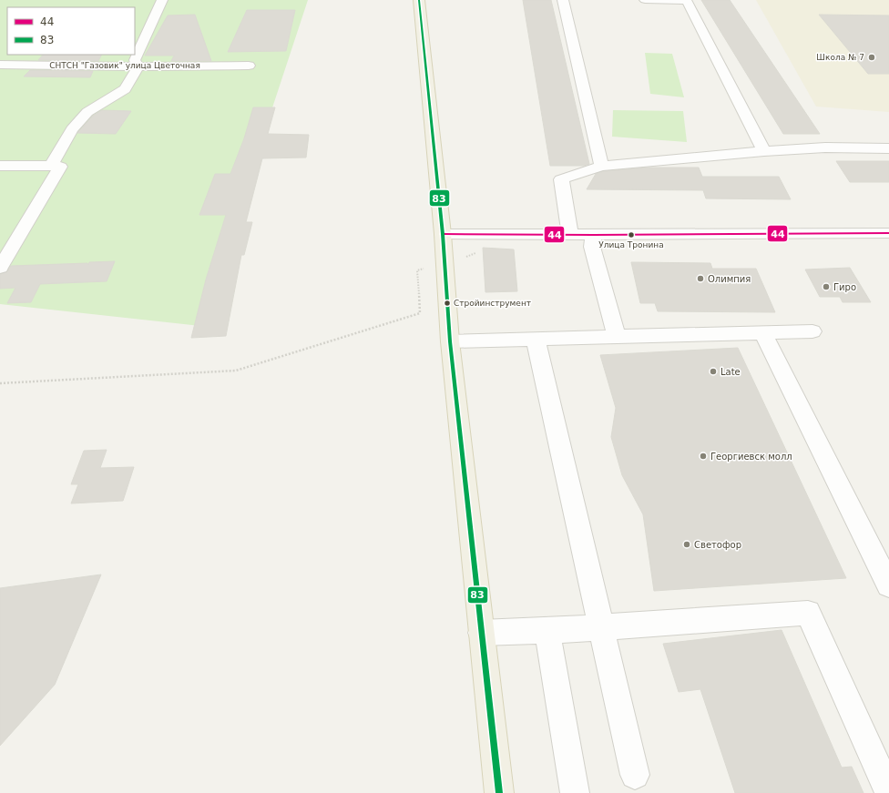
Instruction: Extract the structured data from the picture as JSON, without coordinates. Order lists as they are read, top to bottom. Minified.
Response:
{"streets":{"street":["СНТСН \"Газовик\" улица Цветочная"]},"places":["Школа № 7","Улица Тронина","Олимпия","Гиро","Стройинструмент","Late","Георгиевск молл","Светофор"],"lines":["transit line 83","transit line 44"],"legend":["44","83"]}
